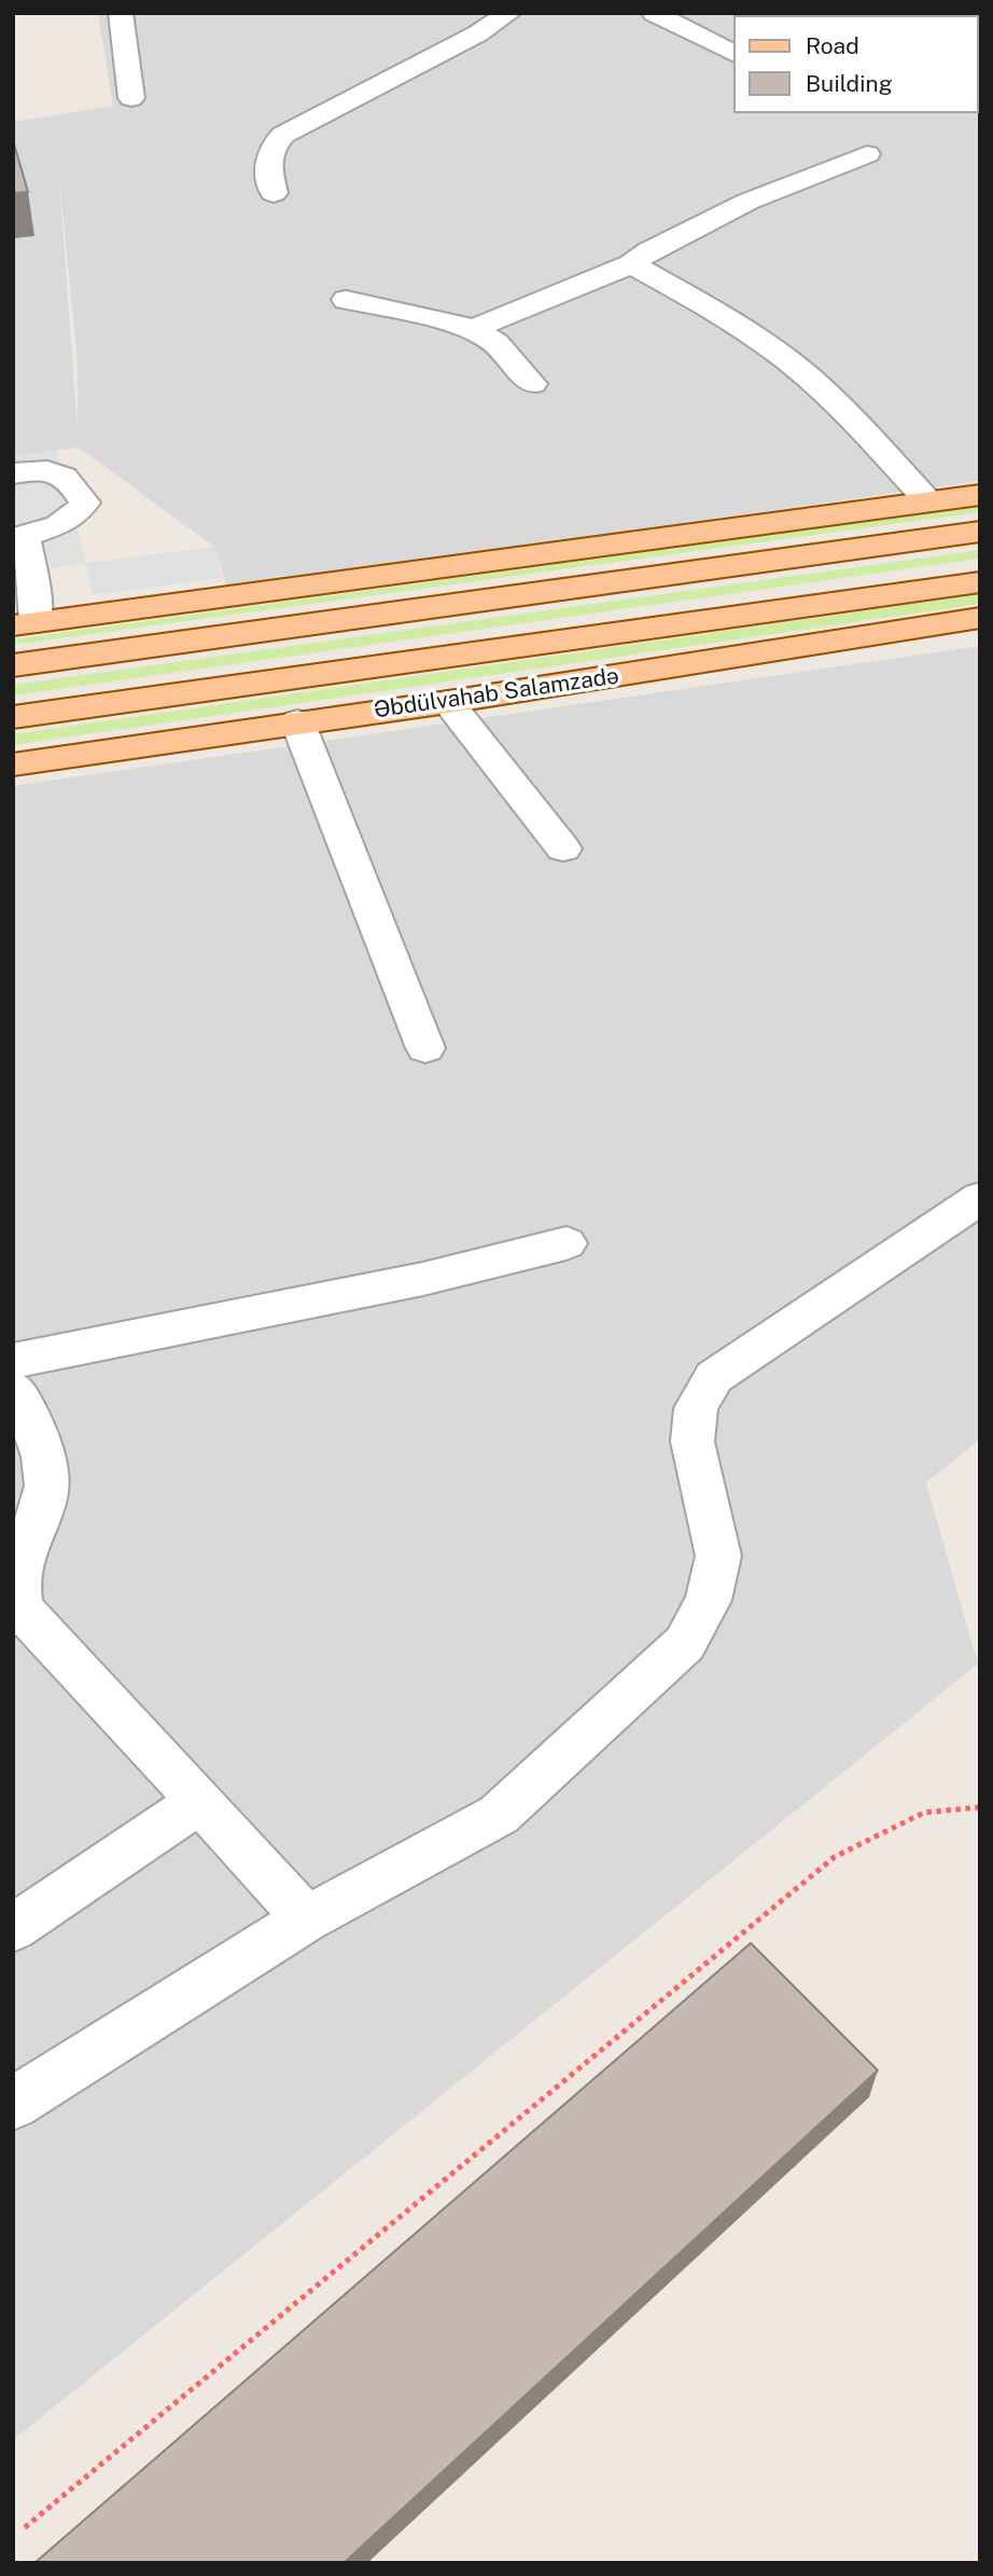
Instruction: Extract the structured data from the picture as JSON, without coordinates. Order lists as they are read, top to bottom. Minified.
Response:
{"streets":{"main road":["Əbdülvahab Salamzadə"]},"legend":["Road","Building"]}
